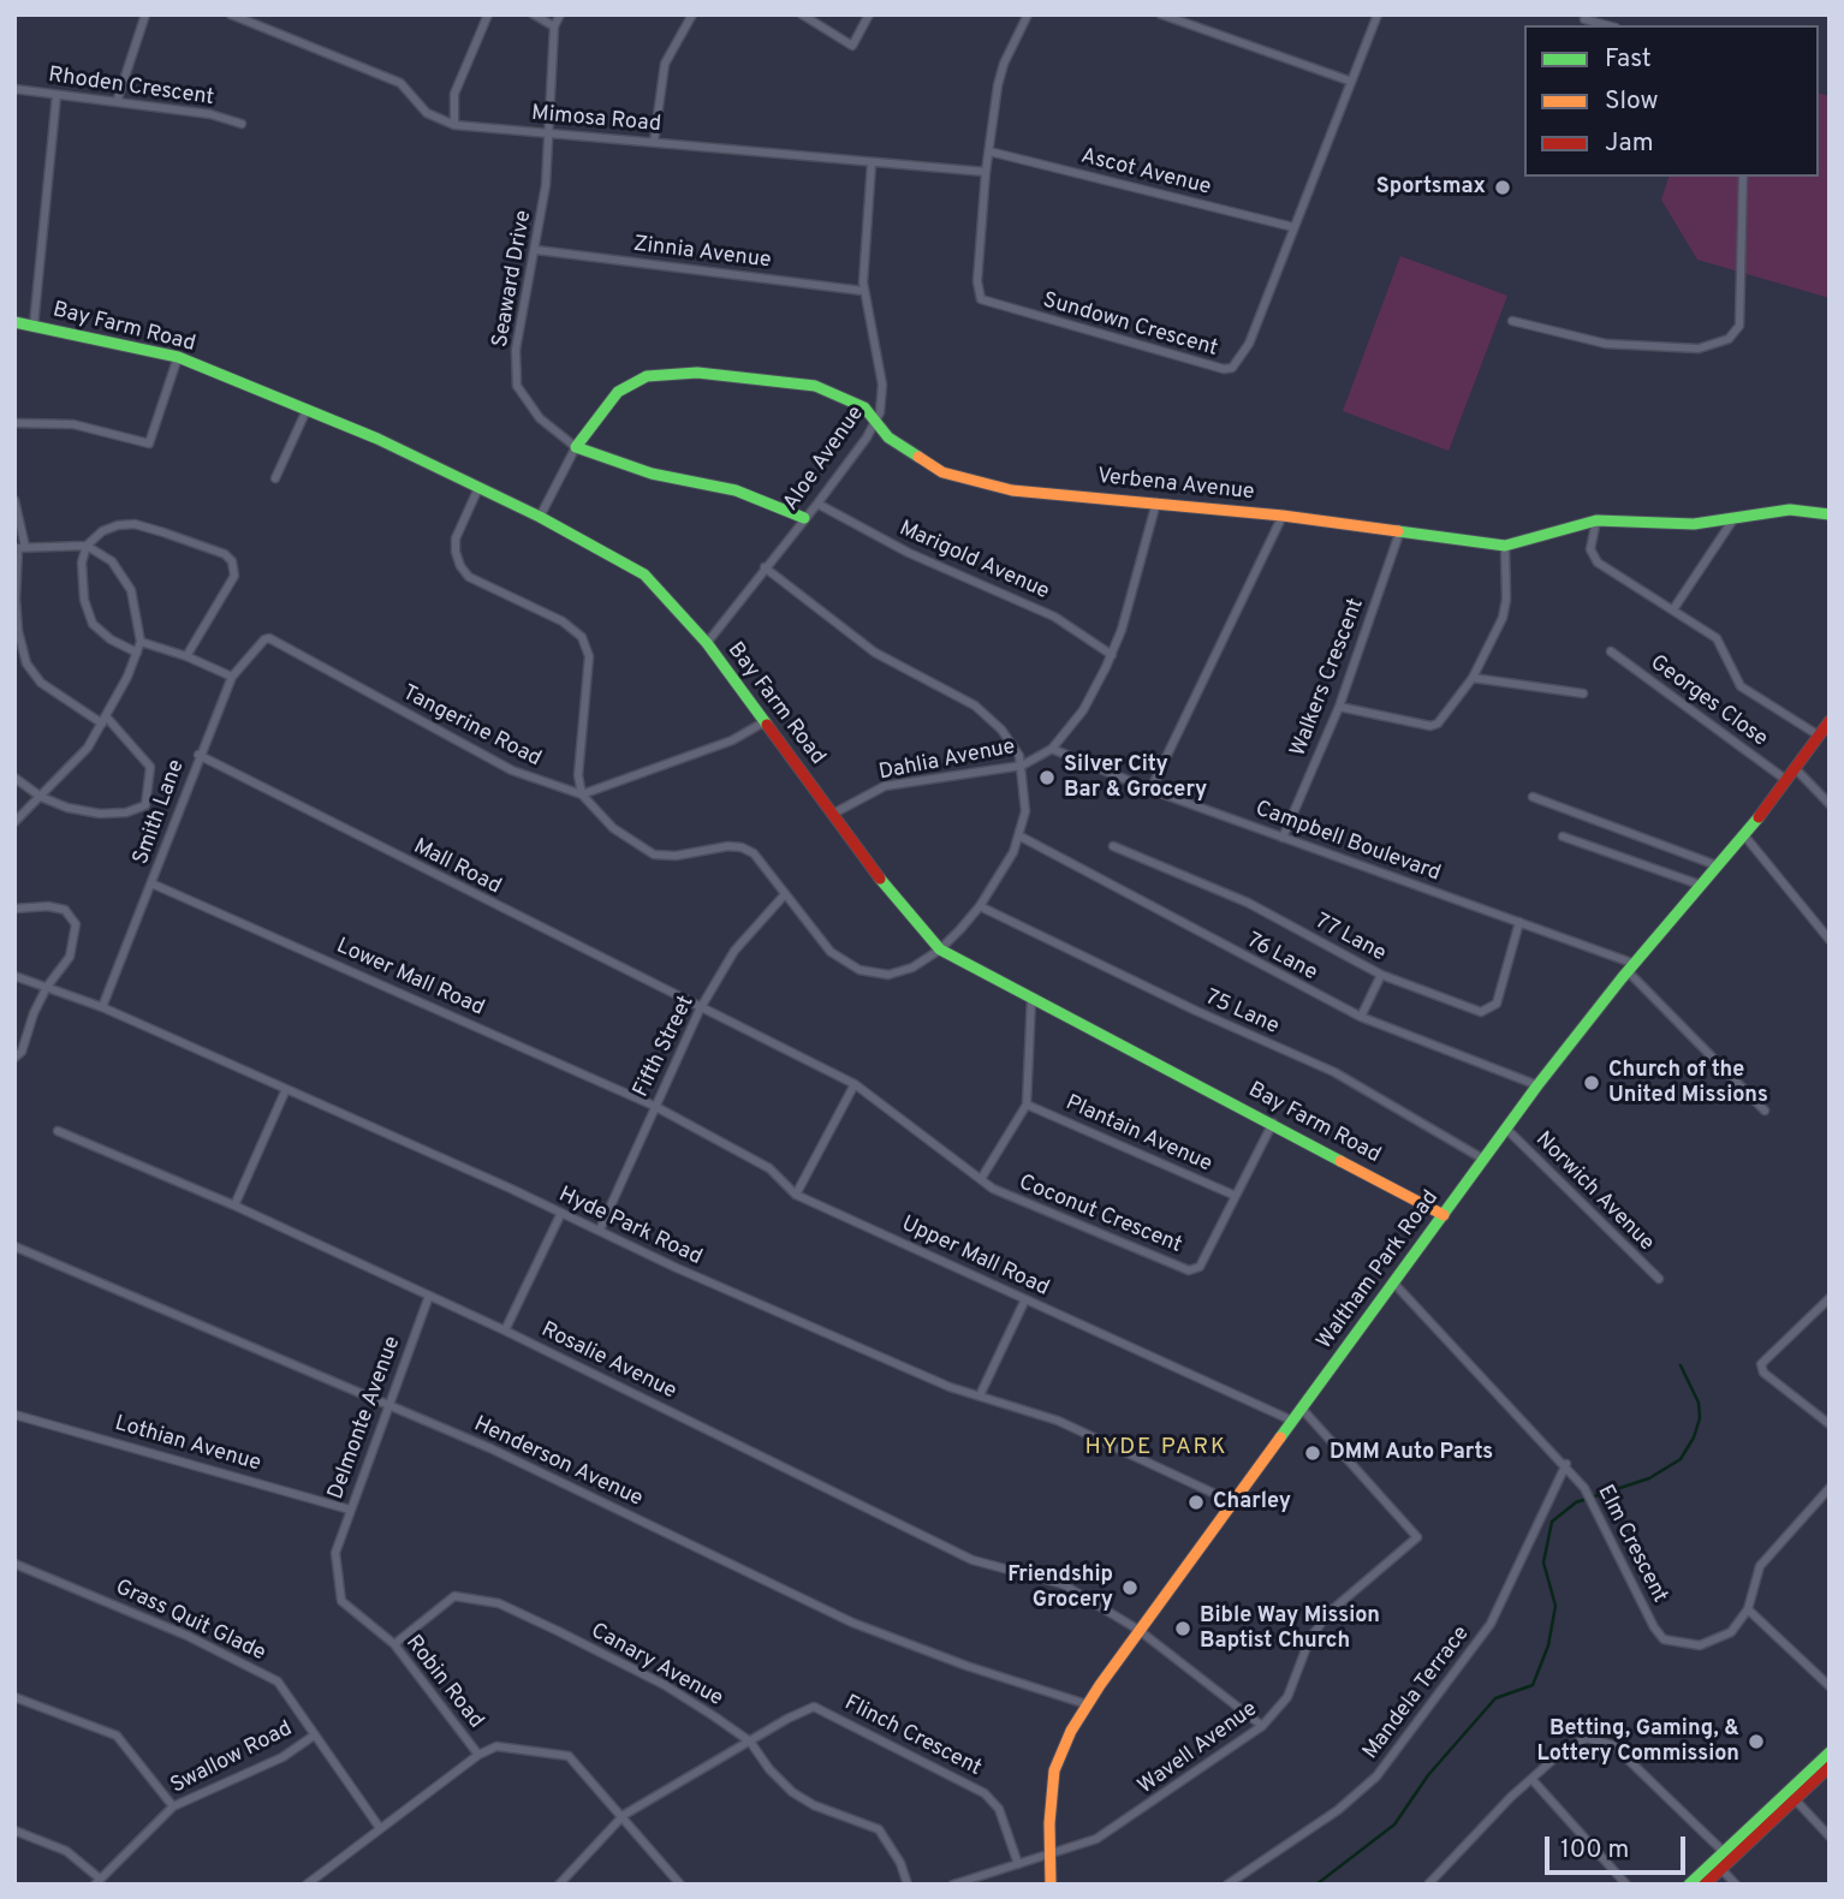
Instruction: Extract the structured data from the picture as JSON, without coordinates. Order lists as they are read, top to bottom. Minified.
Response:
{"streets":{"street":["Rhoden Crescent","Mimosa Road","Ascot Avenue","Zinnia Avenue","Seaward Drive","Sundown Crescent","Bay Farm Road","Aloe Avenue","Verbena Avenue","Marigold Avenue","Walkers Crescent","Georges Close","Tangerine Road","Dahlia Avenue","Smith Lane","Campbell Boulevard","Mall Road","77 Lane","76 Lane","Lower Mall Road","75 Lane","Fifth Street","Plantain Avenue","Norwich Avenue","Coconut Crescent","Hyde Park Road","Upper Mall Road","Waltham Park Road","Rosalie Avenue","Delmonte Avenue","Lothian Avenue","Henderson Avenue","Elm Crescent","Grass Quit Glade","Canary Avenue","Robin Road","Mandela Terrace","Flinch Crescent","Wavell Avenue","Swallow Road"]},"crossings":[["Mimosa Road","Seaward Drive"],["Mimosa Road","Sundown Crescent"],["Mimosa Road","Aloe Avenue"],["Ascot Avenue","Sundown Crescent"],["Zinnia Avenue","Seaward Drive"],["Zinnia Avenue","Aloe Avenue"],["Seaward Drive","Verbena Avenue"],["Bay Farm Road","Aloe Avenue"],["Bay Farm Road","Dahlia Avenue"],["Bay Farm Road","Coconut Crescent"],["Bay Farm Road","Waltham Park Road"],["Aloe Avenue","Verbena Avenue"],["Aloe Avenue","Marigold Avenue"],["Verbena Avenue","Walkers Crescent"],["Verbena Avenue","Dahlia Avenue"],["Marigold Avenue","Dahlia Avenue"],["Walkers Crescent","Campbell Boulevard"],["Georges Close","Waltham Park Road"],["Tangerine Road","Smith Lane"],["Dahlia Avenue","Campbell Boulevard"],["Smith Lane","Mall Road"],["Smith Lane","Lower Mall Road"],["Smith Lane","Hyde Park Road"],["Campbell Boulevard","77 Lane"],["Campbell Boulevard","Waltham Park Road"],["Mall Road","Fifth Street"],["Mall Road","Coconut Crescent"],["76 Lane","Waltham Park Road"],["Lower Mall Road","Fifth Street"],["Lower Mall Road","Upper Mall Road"],["75 Lane","Waltham Park Road"],["Fifth Street","Coconut Crescent"],["Fifth Street","Hyde Park Road"],["Fifth Street","Upper Mall Road"],["Plantain Avenue","Coconut Crescent"],["Norwich Avenue","Waltham Park Road"],["Hyde Park Road","Waltham Park Road"],["Upper Mall Road","Waltham Park Road"],["Waltham Park Road","Rosalie Avenue"],["Waltham Park Road","Henderson Avenue"],["Waltham Park Road","Elm Crescent"],["Waltham Park Road","Wavell Avenue"],["Rosalie Avenue","Delmonte Avenue"],["Rosalie Avenue","Wavell Avenue"],["Delmonte Avenue","Lothian Avenue"],["Delmonte Avenue","Henderson Avenue"],["Delmonte Avenue","Robin Road"],["Elm Crescent","Mandela Terrace"],["Grass Quit Glade","Swallow Road"],["Canary Avenue","Robin Road"],["Canary Avenue","Flinch Crescent"],["Flinch Crescent","Wavell Avenue"]],"districts":["HYDE PARK"],"places":["Sportsmax","Silver City Bar & Grocery","Church of the United Missions","DMM Auto Parts","Charley","Friendship Grocery","Bible Way Mission Baptist Church","Betting, Gaming, & Lottery Commission"],"legend":["Fast","Slow","Jam"],"scale_bar":"100 m"}
